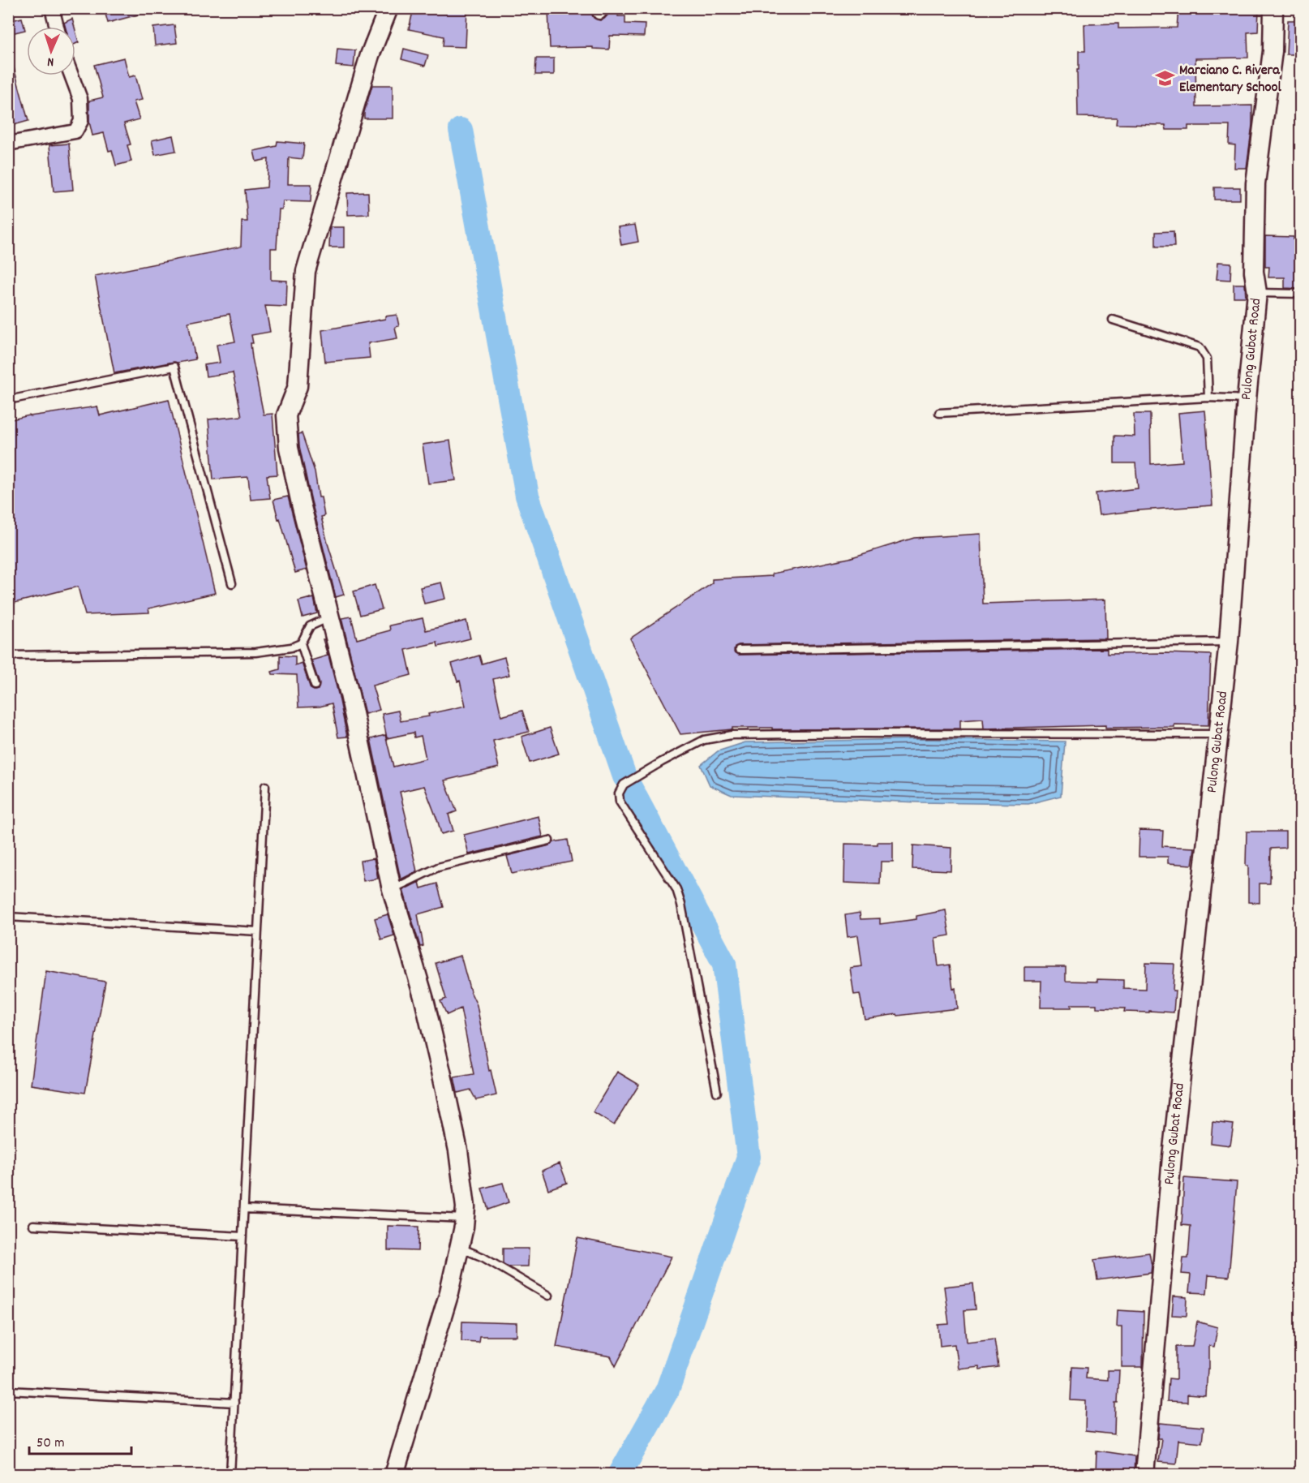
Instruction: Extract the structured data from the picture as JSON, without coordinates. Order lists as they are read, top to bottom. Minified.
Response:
{"streets":{"street":["Pulong Gubat Road"]},"places":{"school or university":["Marciano C. Rivera Elementary School"]},"scale_bar":"50 m","north":"bottom"}
